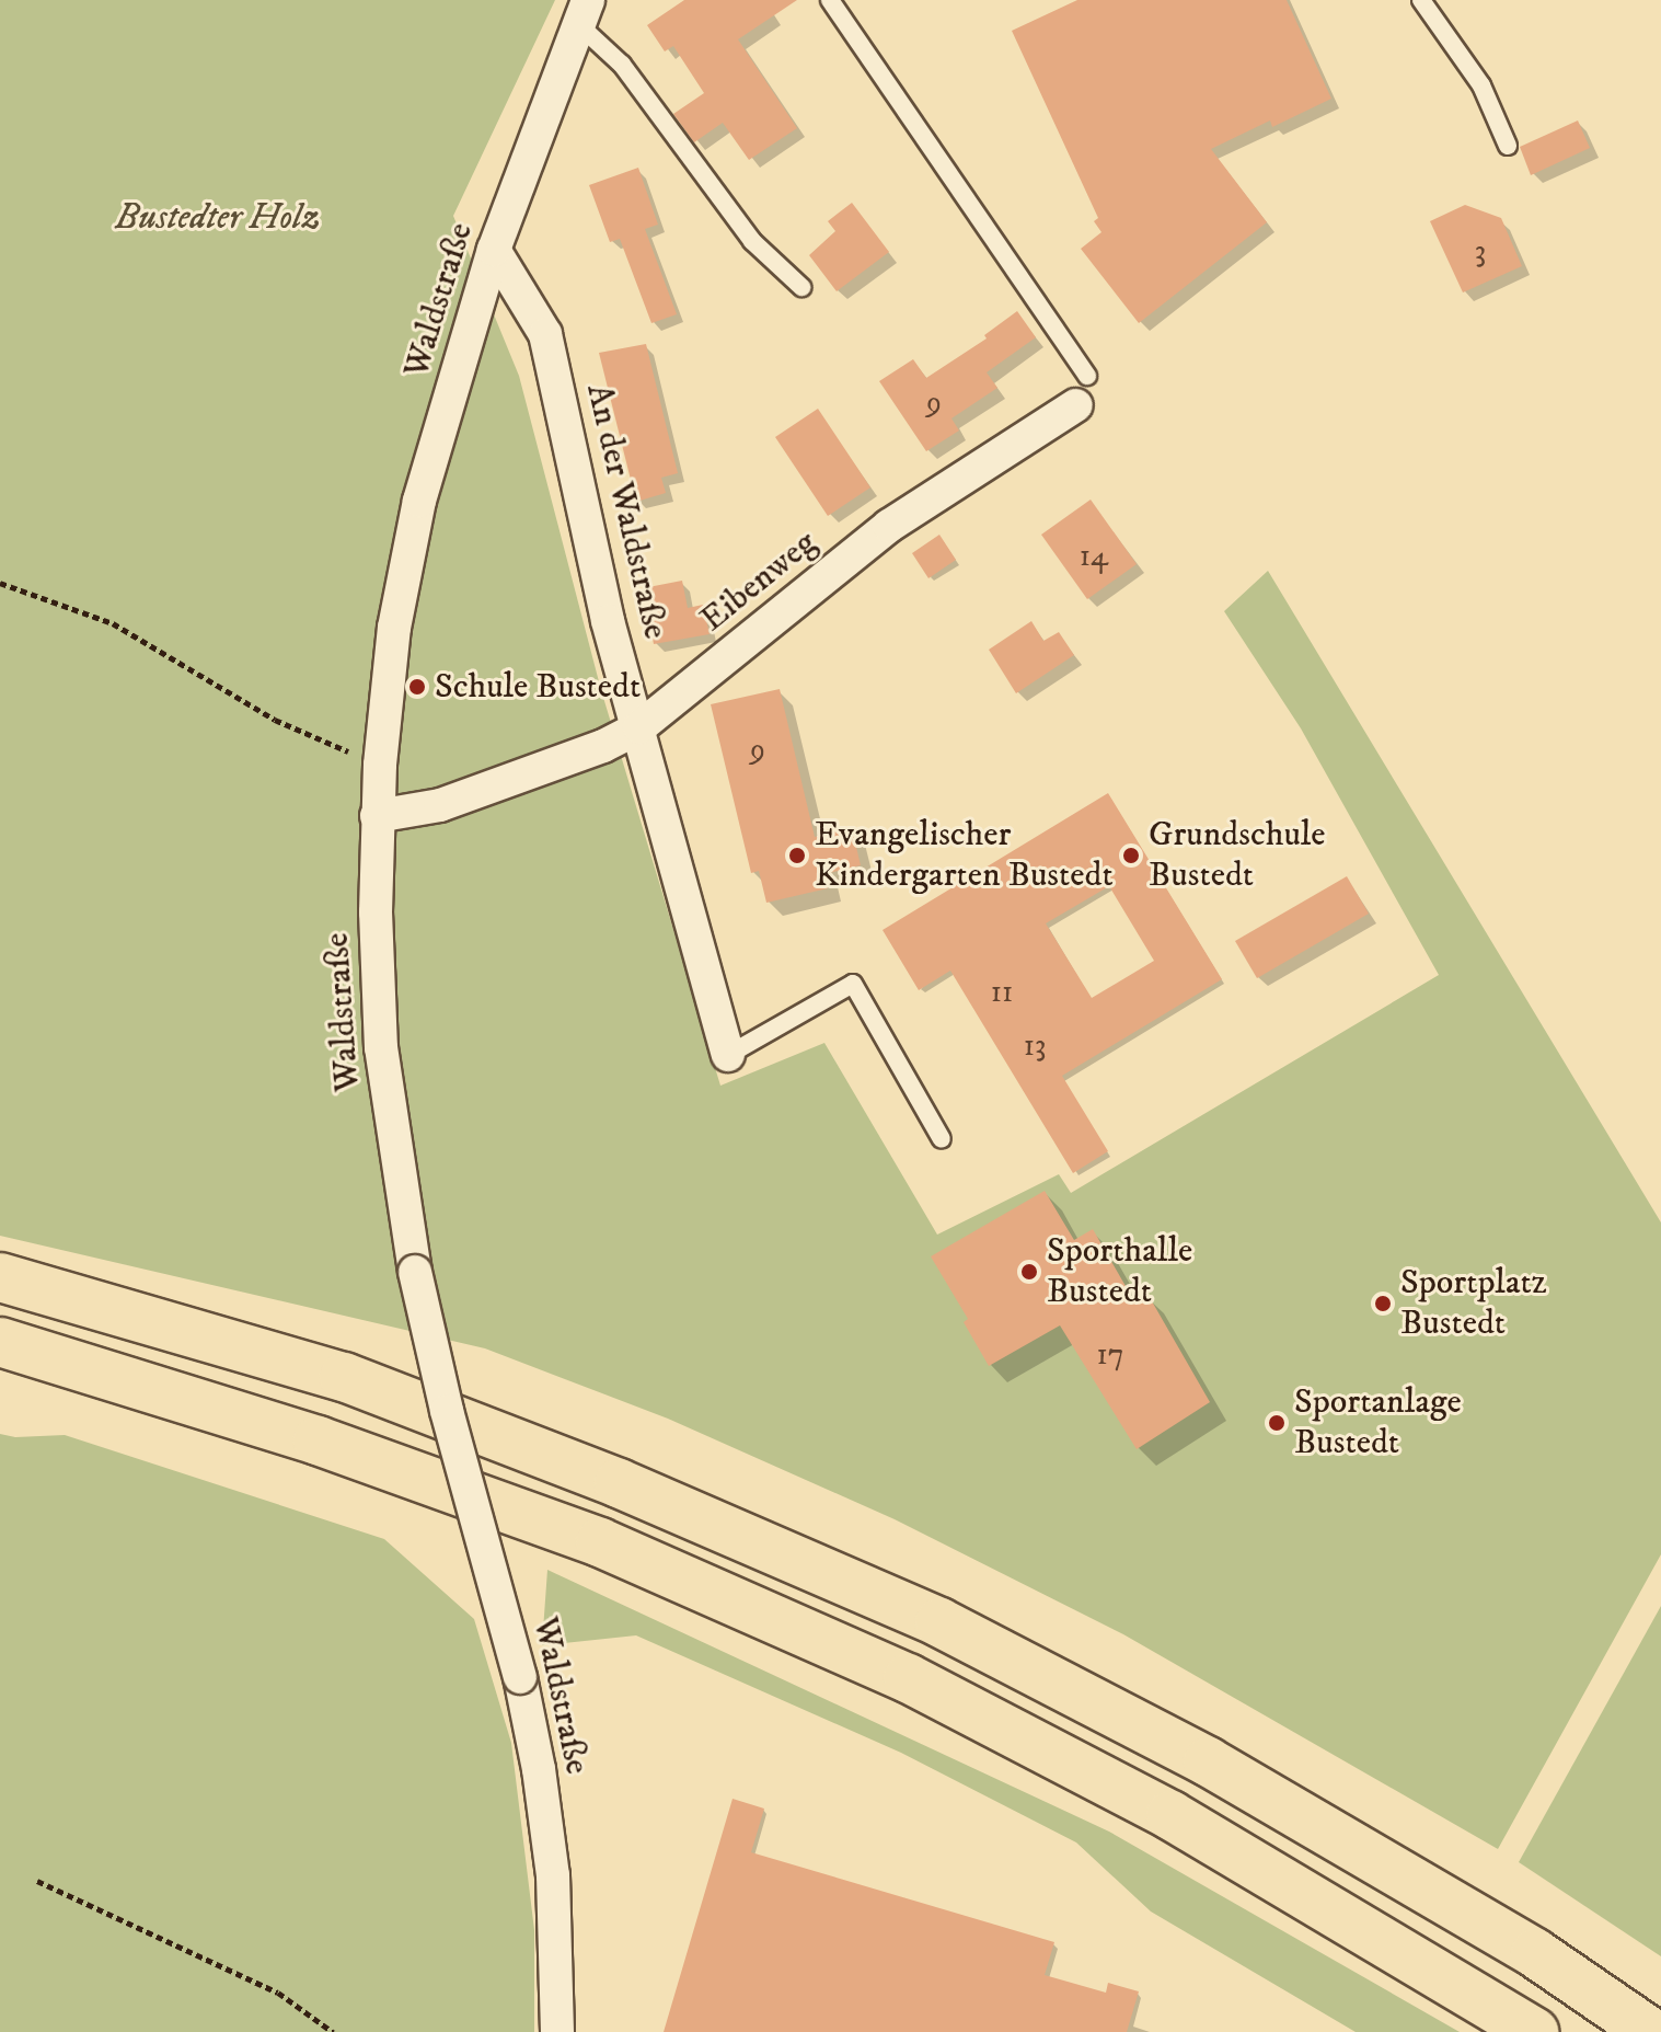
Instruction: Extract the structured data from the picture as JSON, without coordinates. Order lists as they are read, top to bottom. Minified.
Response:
{"streets":{"street":["Waldstraße","An der Waldstraße","Eibenweg"]},"crossings":[["Waldstraße","An der Waldstraße"],["Waldstraße","Eibenweg"],["An der Waldstraße","Eibenweg"]],"parks":["Bustedter Holz"],"places":["Schule Bustedt","Evangelischer Kindergarten Bustedt","Grundschule Bustedt","Sporthalle Bustedt","Sportplatz Bustedt","Sportanlage Bustedt"],"house_numbers":["3","9","14","9","11","13","17"]}
